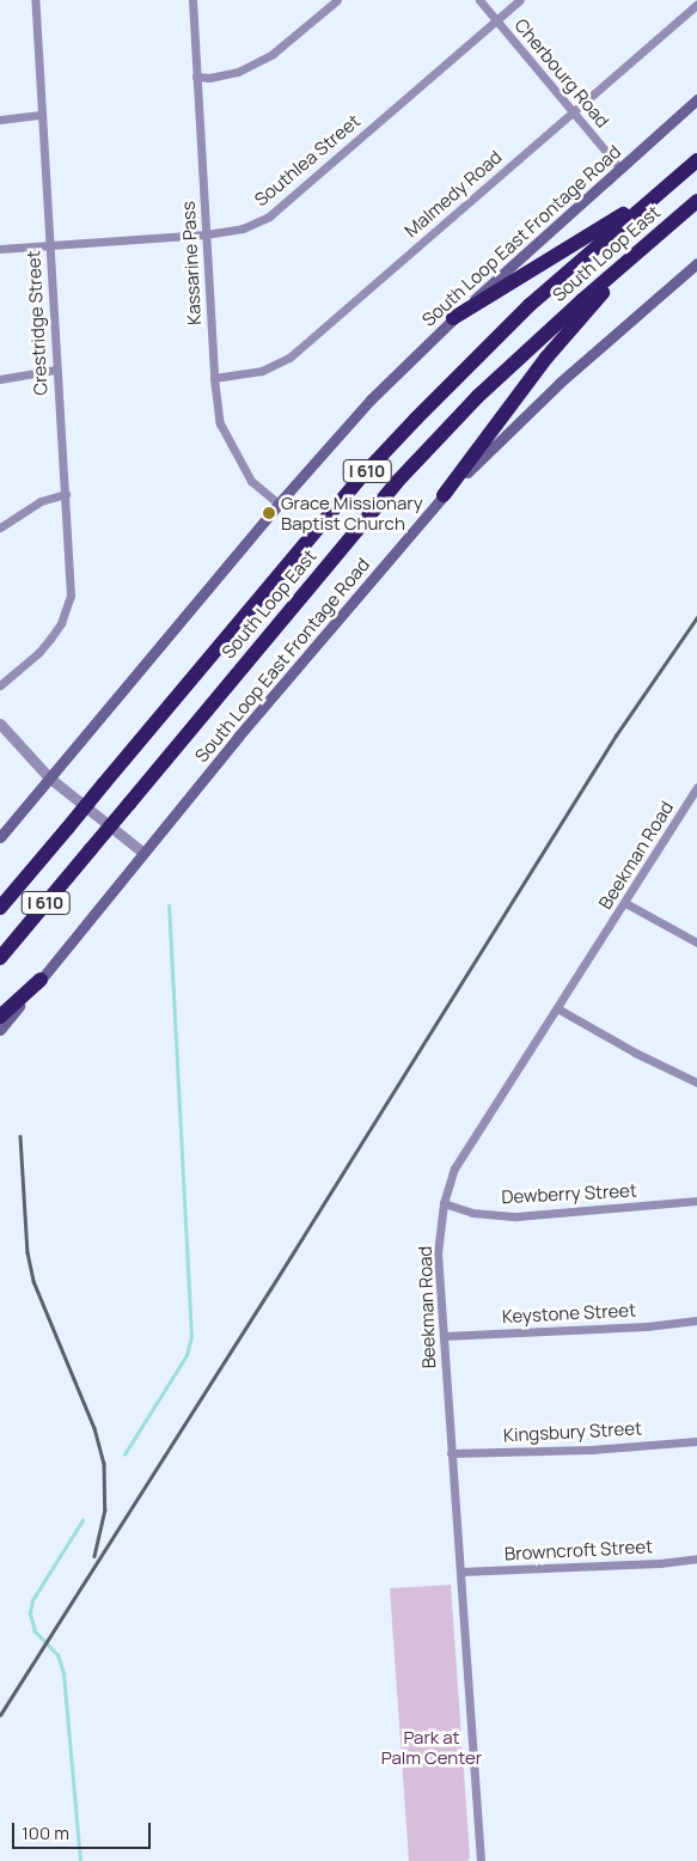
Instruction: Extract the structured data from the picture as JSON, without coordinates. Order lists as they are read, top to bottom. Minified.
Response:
{"streets":{"highway":["South Loop East","I 610"],"main road":["South Loop East Frontage Road"],"street":["Cherbourg Road","Southlea Street","Malmedy Road","Kassarine Pass","Crestridge Street","Beekman Road","Dewberry Street","Keystone Street","Kingsbury Street","Browncroft Street"]},"crossings":[["Cherbourg Road","Southlea Street"],["Cherbourg Road","Malmedy Road"],["Cherbourg Road","South Loop East Frontage Road"],["Southlea Street","Kassarine Pass"],["Southlea Street","Crestridge Street"],["Malmedy Road","Kassarine Pass"],["South Loop East Frontage Road","Kassarine Pass"],["Beekman Road","Dewberry Street"],["Beekman Road","Keystone Street"],["Beekman Road","Kingsbury Street"],["Beekman Road","Browncroft Street"]],"parks":["Park at Palm Center"],"places":["Grace Missionary Baptist Church"],"scale_bar":"100 m"}
